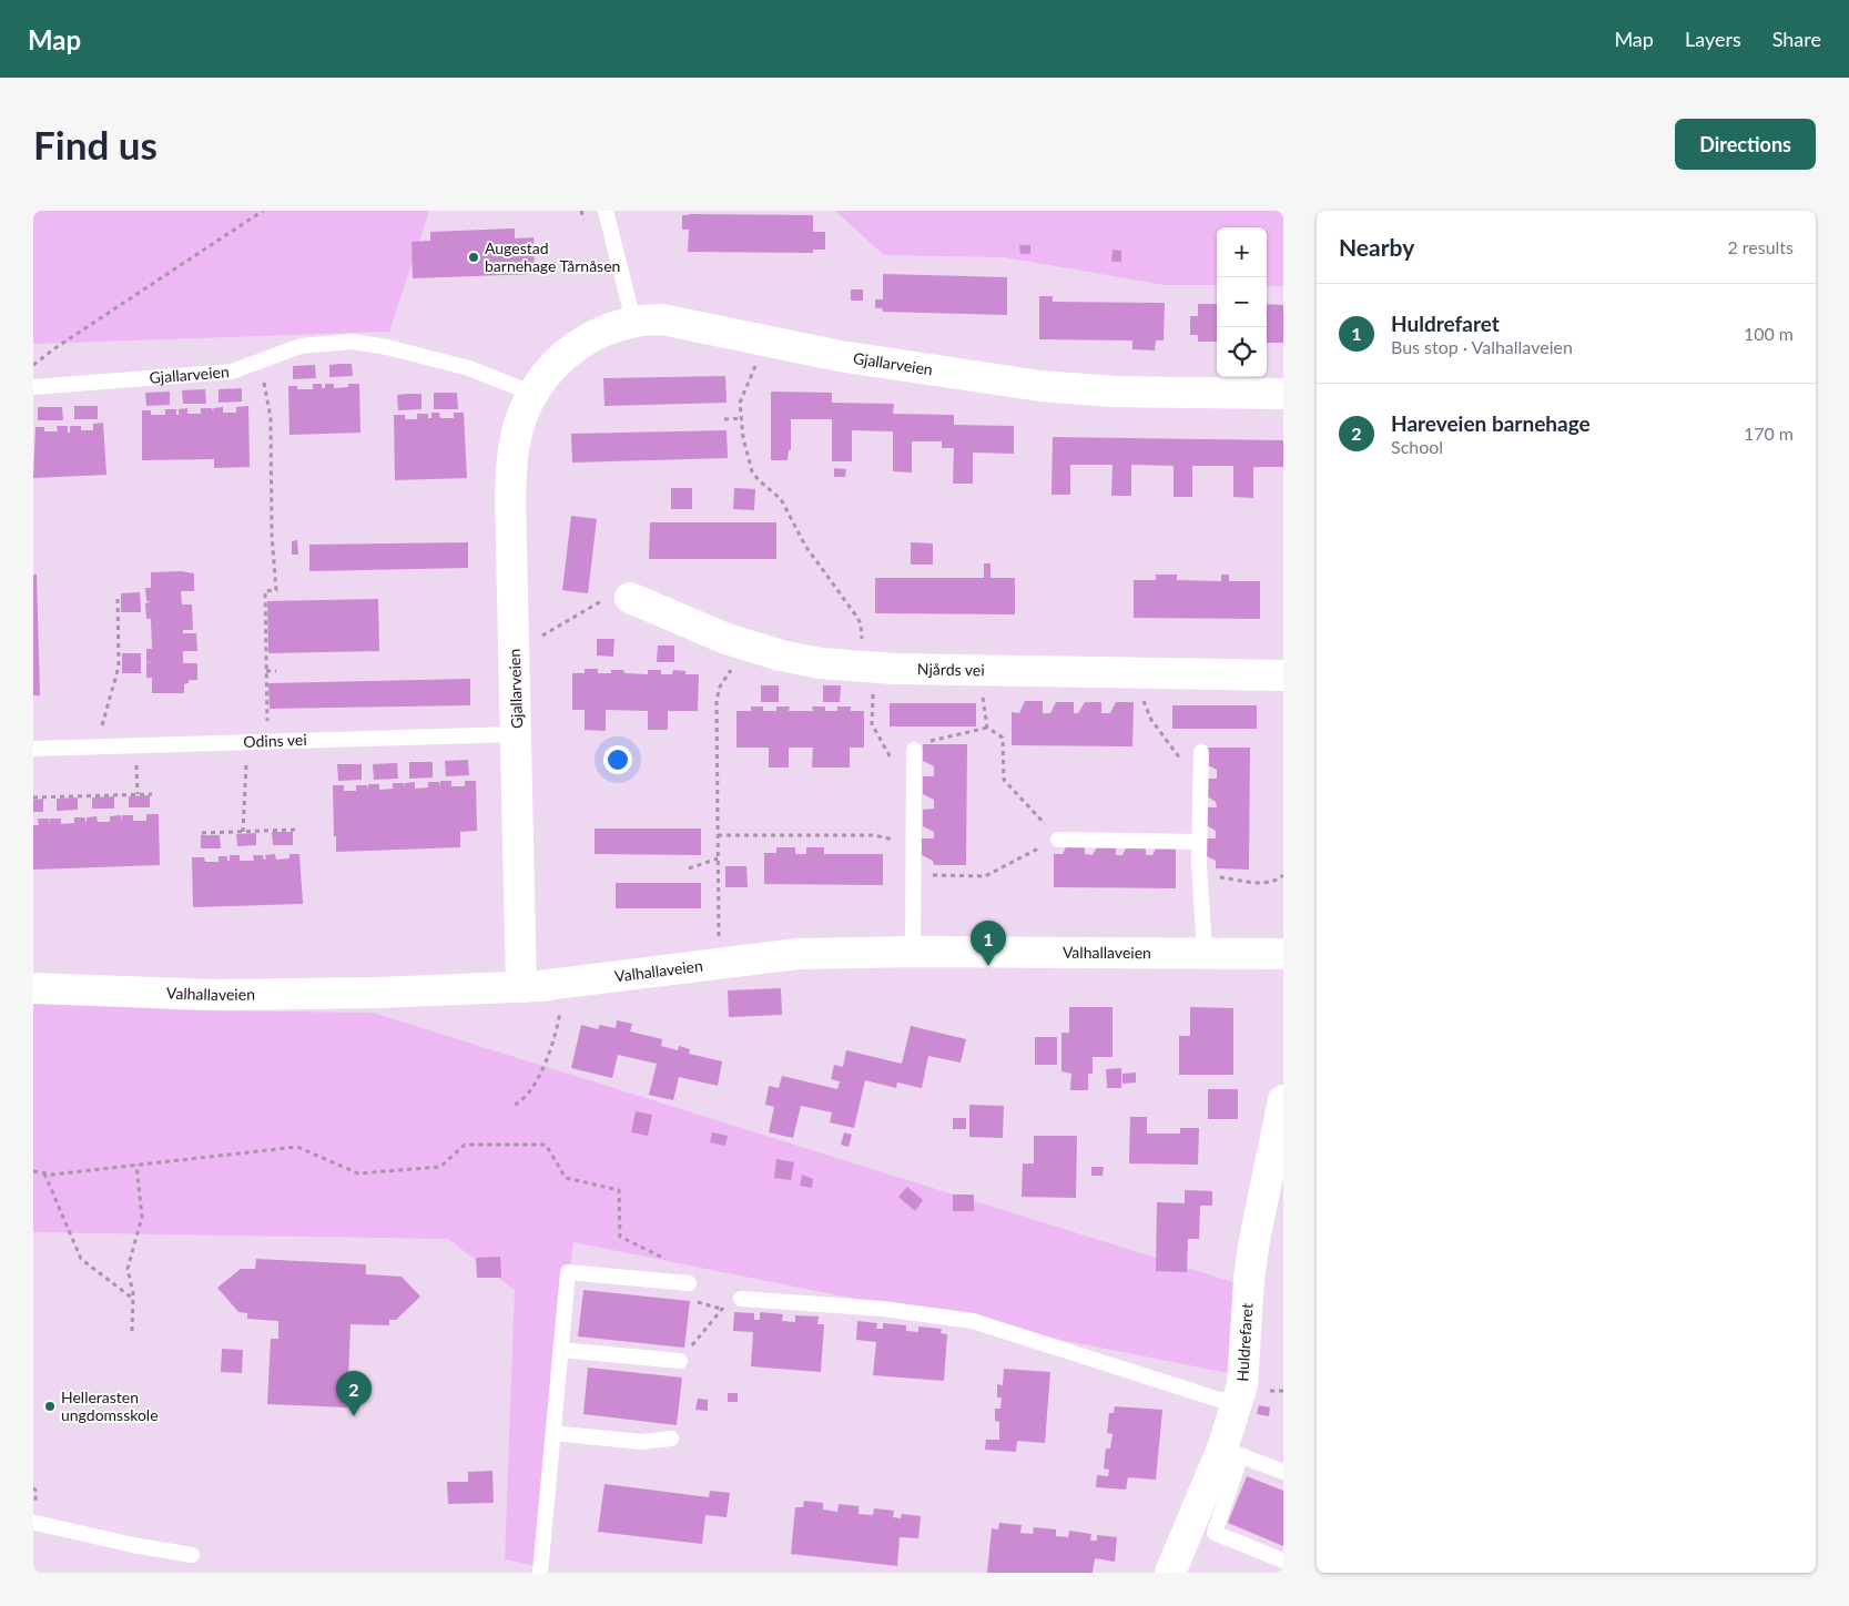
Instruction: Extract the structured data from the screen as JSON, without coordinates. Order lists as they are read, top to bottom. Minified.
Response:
{"streets":{"street":["Gjallarveien","Njårds vei","Valhallaveien","Huldrefaret"],"lane":["Odins vei"]},"crossings":[["Gjallarveien","Odins vei"],["Gjallarveien","Valhallaveien"]],"places":["Augestad barnehage Tårnåsen","Hellerasten ungdomsskole"],"page":{"header":"Map","nav":["Map","Layers","Share"],"buttons":"Directions","title":"Find us","heading":["Nearby","2 results"],"map_buttons":["+","−"],"list":[{"mark":"1","name":"Huldrefaret","note":"Bus stop · Valhallaveien","value":"100 m"},{"mark":"2","name":"Hareveien barnehage","note":"School","value":"170 m"}],"pins":["1","2"]}}
